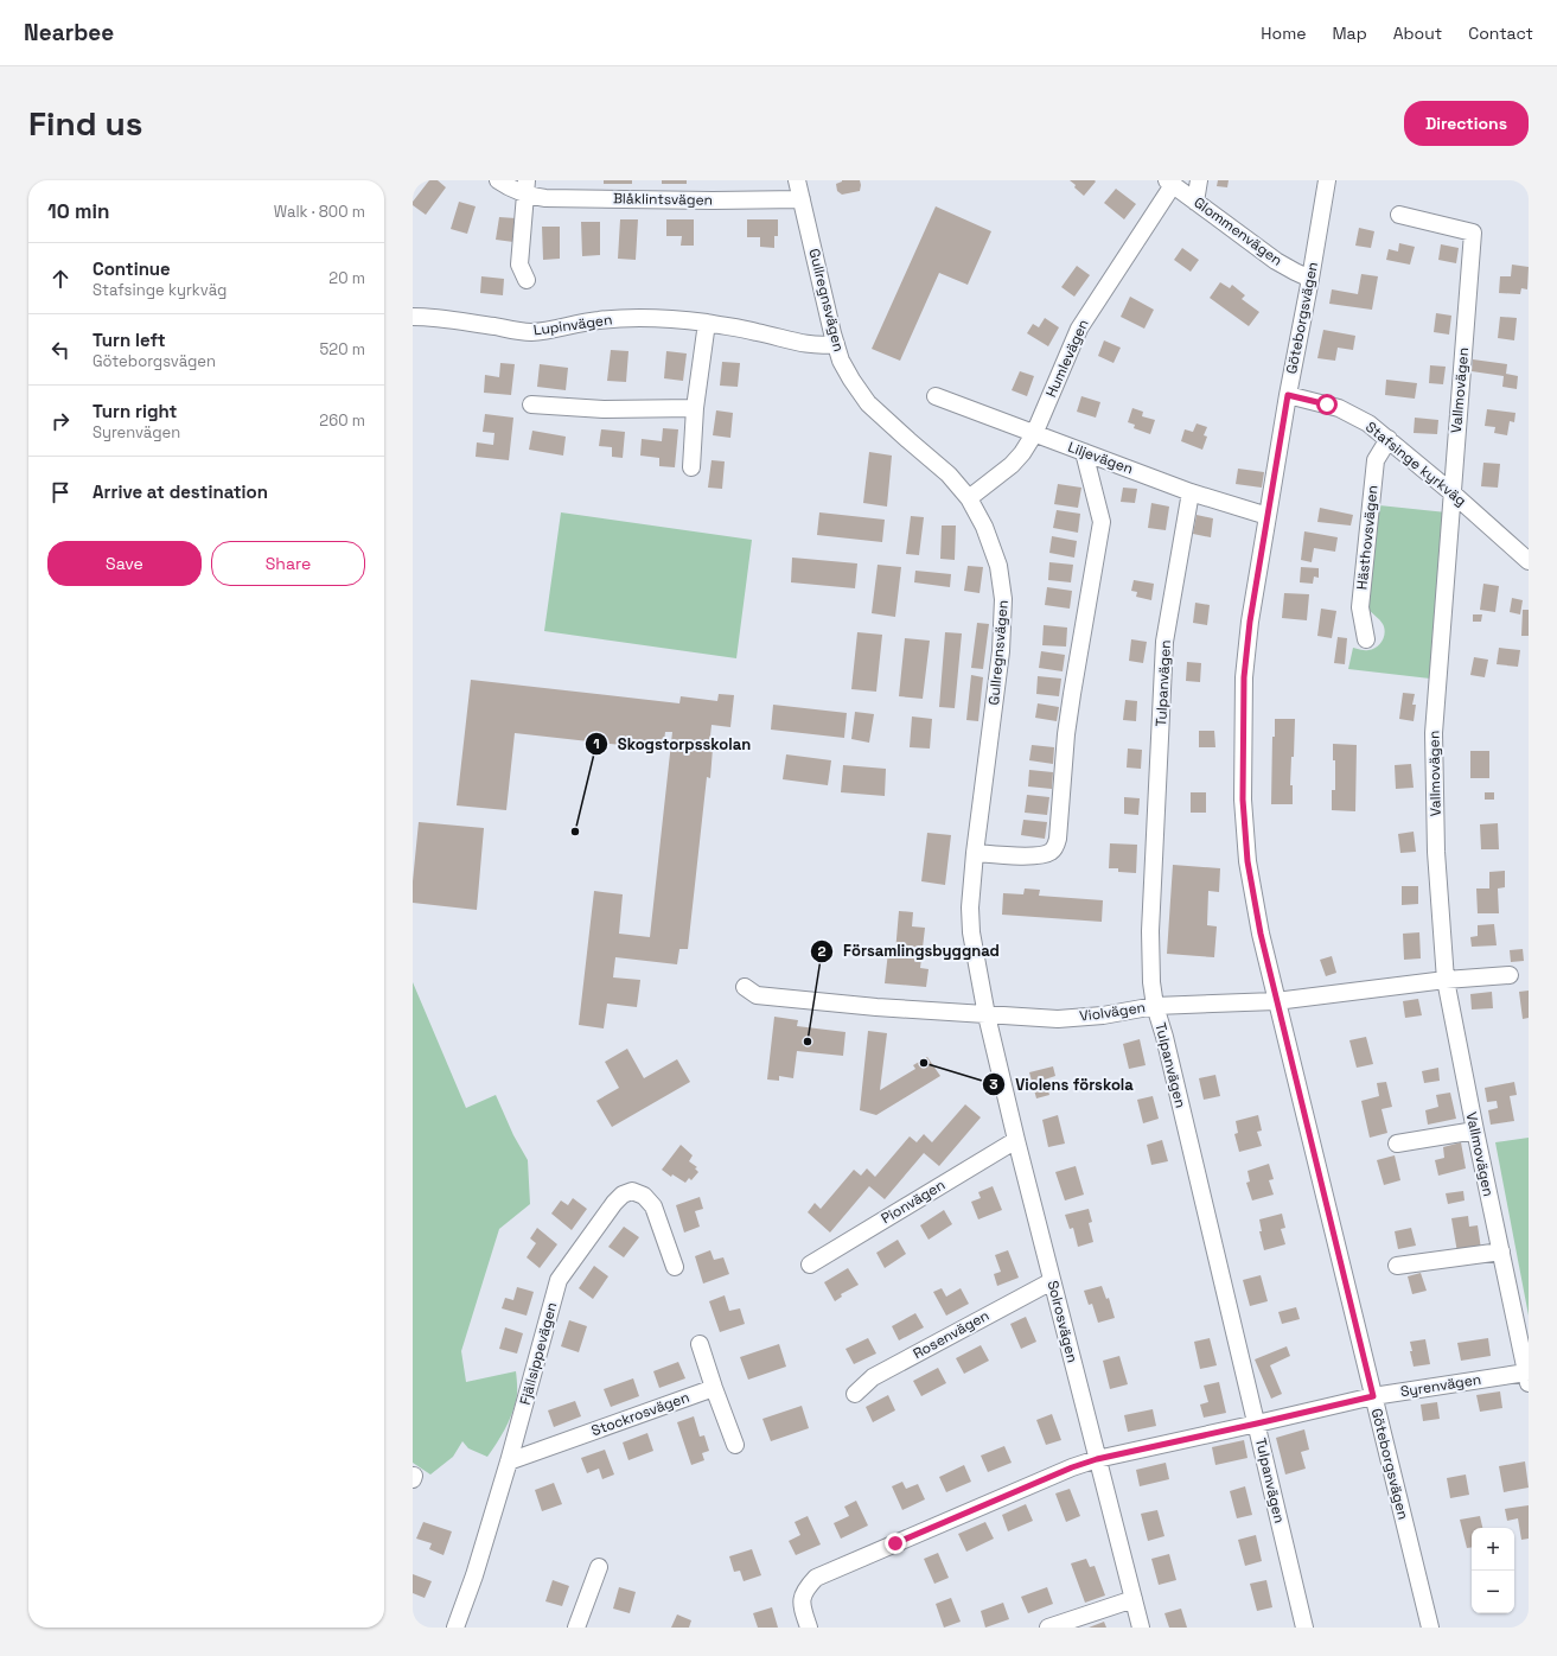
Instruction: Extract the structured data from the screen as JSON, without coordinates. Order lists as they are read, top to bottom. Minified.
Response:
{"streets":{"street":["Blåklintsvägen","Glommenvägen","Gullregnsvägen","Göteborgsvägen","Lupinvägen","Humlevägen","Vallmovägen","Liljevägen","Stafsinge kyrkväg","Hästhovsvägen","Tulpanvägen","Violvägen","Pionvägen","Solrosvägen","Rosenvägen","Fjällsippevägen","Syrenvägen","Stockrosvägen"]},"crossings":[["Blåklintsvägen","Gullregnsvägen"],["Glommenvägen","Göteborgsvägen"],["Glommenvägen","Humlevägen"],["Gullregnsvägen","Lupinvägen"],["Gullregnsvägen","Humlevägen"],["Gullregnsvägen","Violvägen"],["Gullregnsvägen","Solrosvägen"],["Göteborgsvägen","Liljevägen"],["Göteborgsvägen","Stafsinge kyrkväg"],["Göteborgsvägen","Violvägen"],["Göteborgsvägen","Syrenvägen"],["Humlevägen","Liljevägen"],["Vallmovägen","Stafsinge kyrkväg"],["Vallmovägen","Violvägen"],["Vallmovägen","Syrenvägen"],["Liljevägen","Tulpanvägen"],["Stafsinge kyrkväg","Hästhovsvägen"],["Tulpanvägen","Violvägen"],["Tulpanvägen","Syrenvägen"],["Violvägen","Solrosvägen"],["Pionvägen","Solrosvägen"],["Solrosvägen","Rosenvägen"],["Solrosvägen","Syrenvägen"],["Fjällsippevägen","Stockrosvägen"]],"places":["Skogstorpsskolan","Församlingsbyggnad","Violens förskola"],"page":{"header":"Nearbee","nav":["Home","Map","About","Contact"],"buttons":["Directions",["Save","Share"]],"title":"Find us","heading":["10 min","Walk · 800 m"],"list":[["Continue","Stafsinge kyrkväg","20 m"],["Turn left","Göteborgsvägen","520 m"],["Turn right","Syrenvägen","260 m"],"Arrive at destination"],"map_buttons":["+","−"]}}
